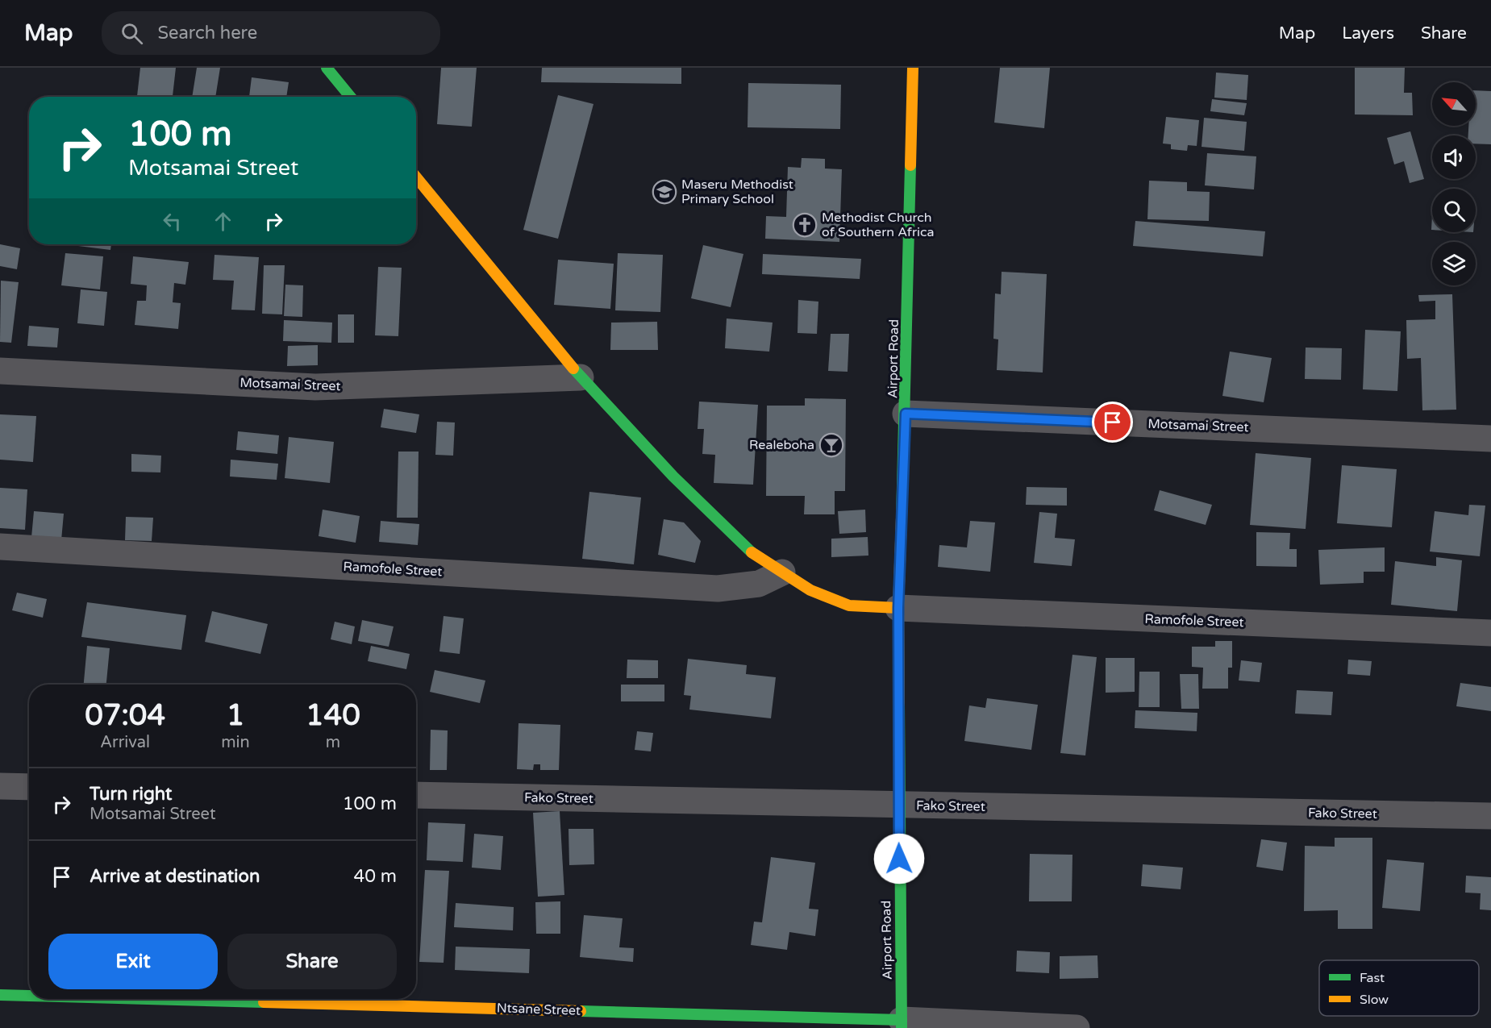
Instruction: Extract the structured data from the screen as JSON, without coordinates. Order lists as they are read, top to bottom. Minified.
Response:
{"streets":{"street":["Airport Road","Motsamai Street","Ramofole Street","Fako Street","Ntsane Street"]},"crossings":[["Airport Road","Motsamai Street"],["Airport Road","Ramofole Street"],["Airport Road","Fako Street"],["Airport Road","Ntsane Street"]],"places":{"school or university":["Maseru Methodist Primary School"],"church":["Methodist Church of Southern Africa"],"bar":["Realeboha"]},"legend":["Fast","Slow"],"north":"top left","page":{"header":"Map","search":"Search here","nav":["Map","Layers","Share"],"turn":["100 m","Motsamai Street"],"eta":["07:04","Arrival","1","min","140","m"],"list":[{"name":"Turn right","note":"Motsamai Street","value":"100 m"},{"name":"Arrive at destination","value":"40 m"}],"buttons":["Exit","Share"]}}
